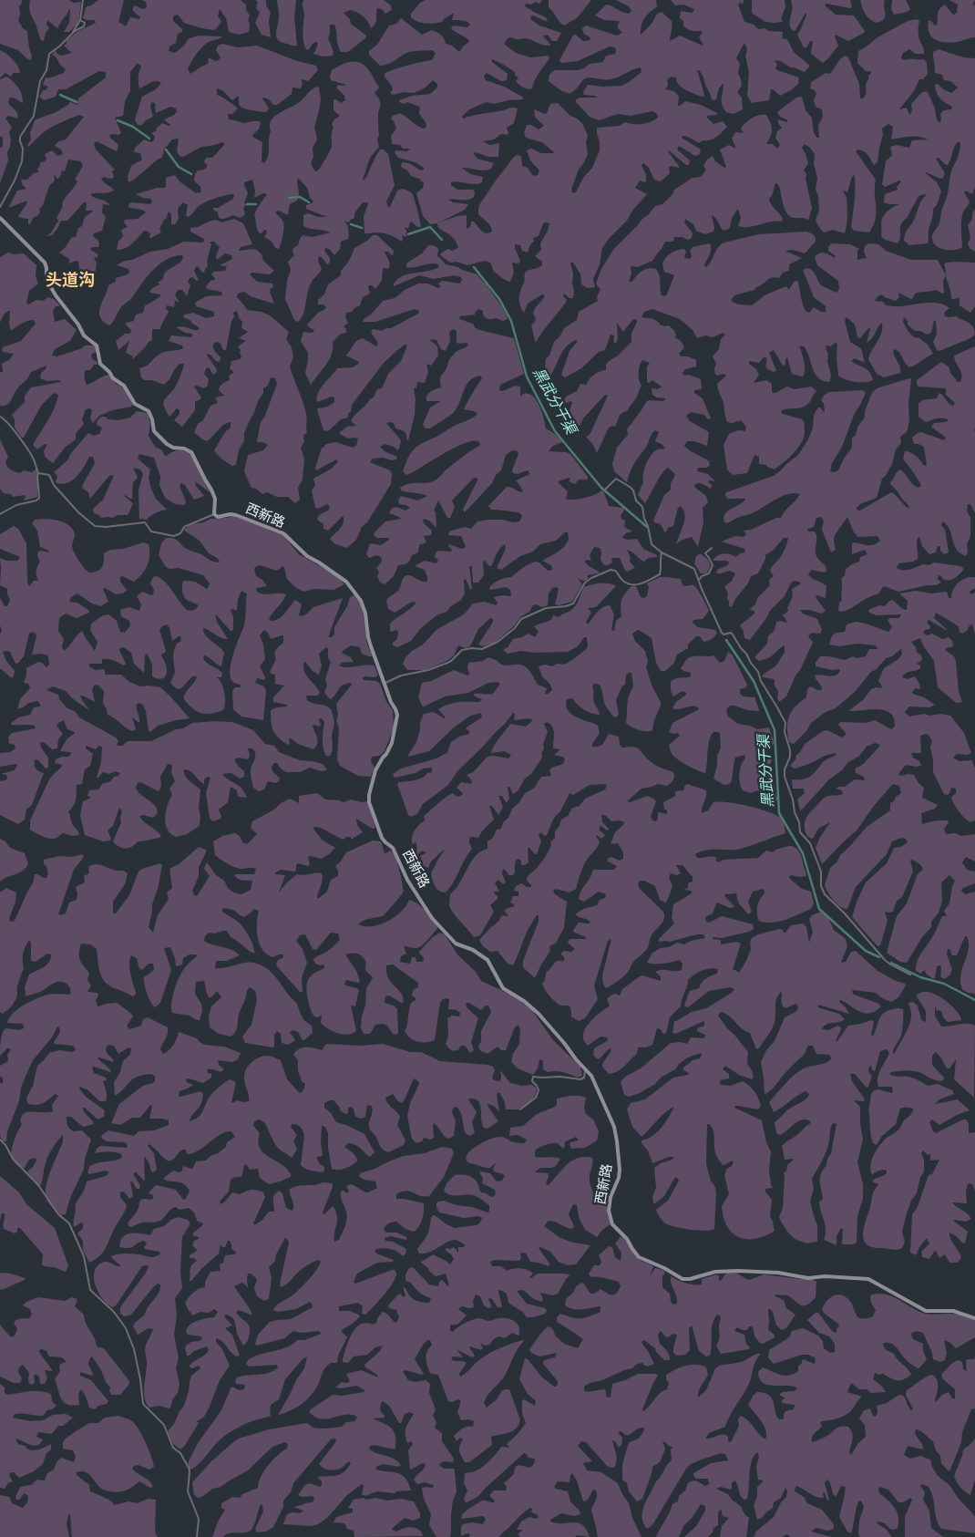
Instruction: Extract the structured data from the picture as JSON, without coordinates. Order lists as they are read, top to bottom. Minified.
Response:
{"streets":{"street":["西新路"]},"districts":["头道沟"],"water":["黑武分干渠"]}
